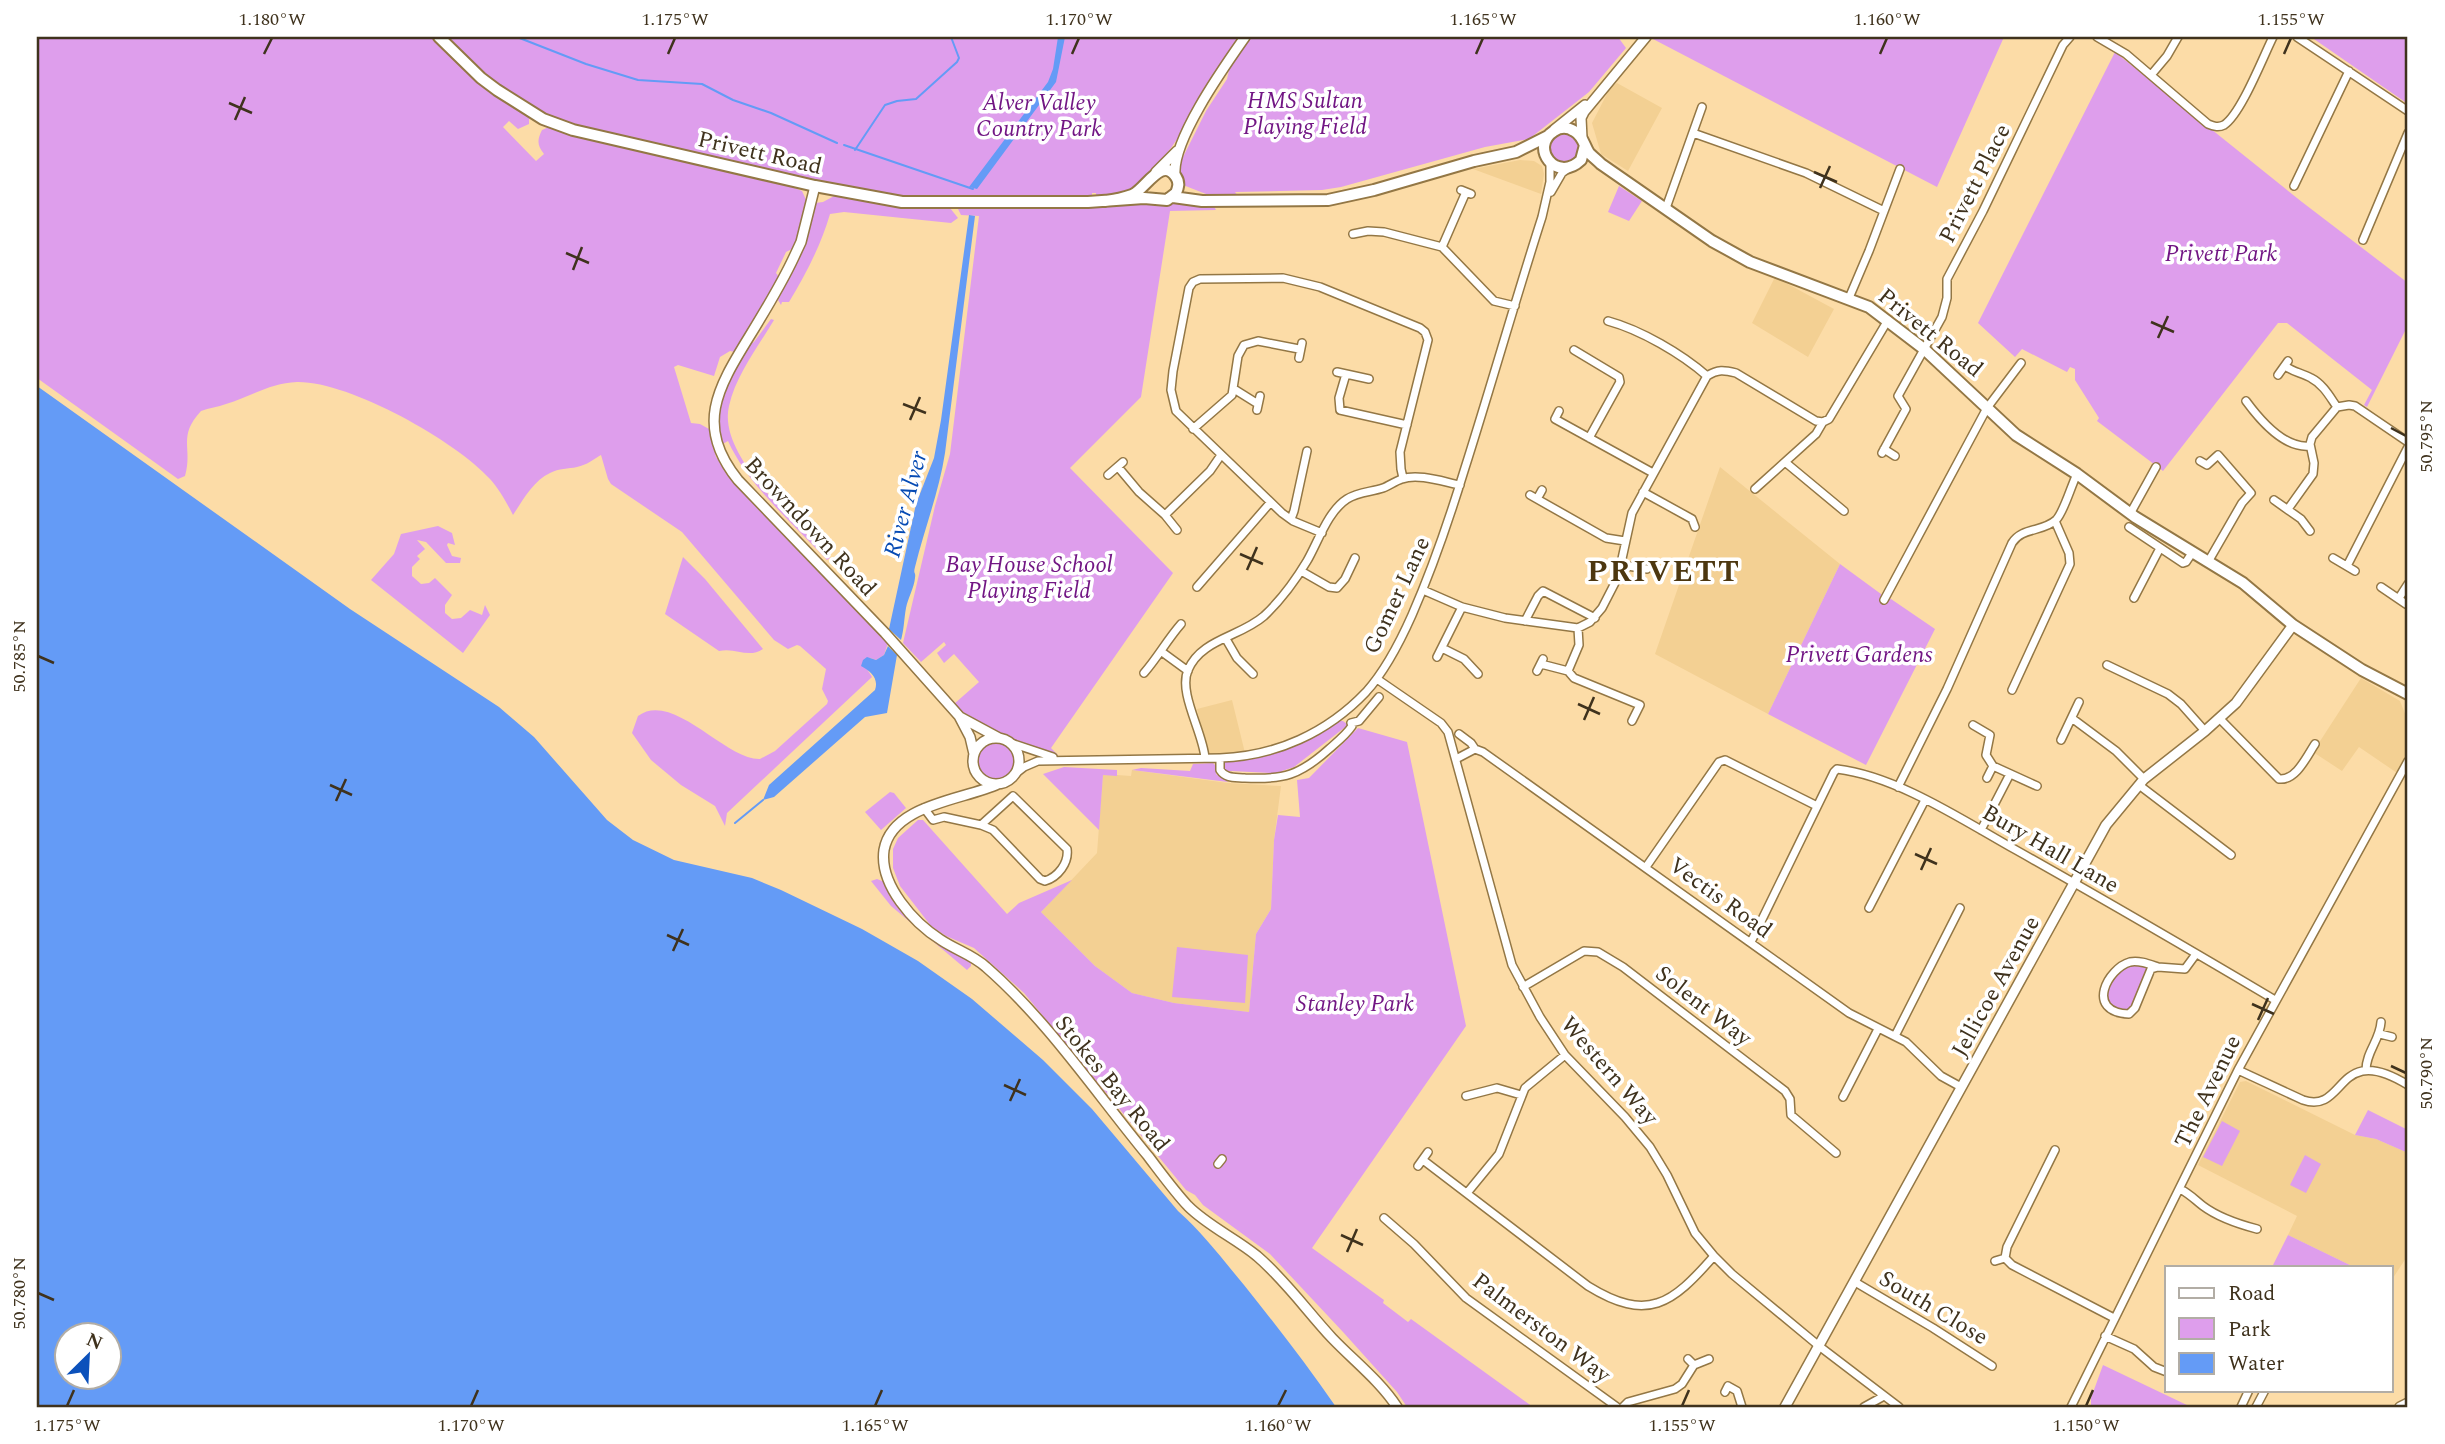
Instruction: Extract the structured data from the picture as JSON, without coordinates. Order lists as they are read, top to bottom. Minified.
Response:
{"streets":{"main road":["Privett Road"],"street":["Privett Place","Browndown Road","Gomer Lane","Bury Hall Lane","Vectis Road","Jellicoe Avenue","Solent Way","Western Way","Stokes Bay Road","The Avenue","South Close","Palmerston Way"]},"crossings":[["Privett Road","Privett Place"],["Privett Road","Browndown Road"],["Privett Road","Gomer Lane"],["Privett Road","Jellicoe Avenue"],["Browndown Road","Stokes Bay Road"],["Gomer Lane","Western Way"],["Bury Hall Lane","Jellicoe Avenue"],["Bury Hall Lane","The Avenue"],["Vectis Road","Jellicoe Avenue"],["Jellicoe Avenue","Western Way"],["Jellicoe Avenue","South Close"],["Solent Way","Western Way"]],"districts":["PRIVETT"],"water":["River Alver"],"parks":["HMS Sultan Playing Field","Alver Valley Country Park","Privett Park","Bay House School Playing Field","Privett Gardens","Stanley Park"],"legend":["Road","Park","Water"],"north":"top right","coordinates":["1.180°W","1.175°W","1.170°W","1.165°W","1.160°W","1.155°W","50.795°N","50.785°N","50.790°N","50.780°N","1.150°W"]}
